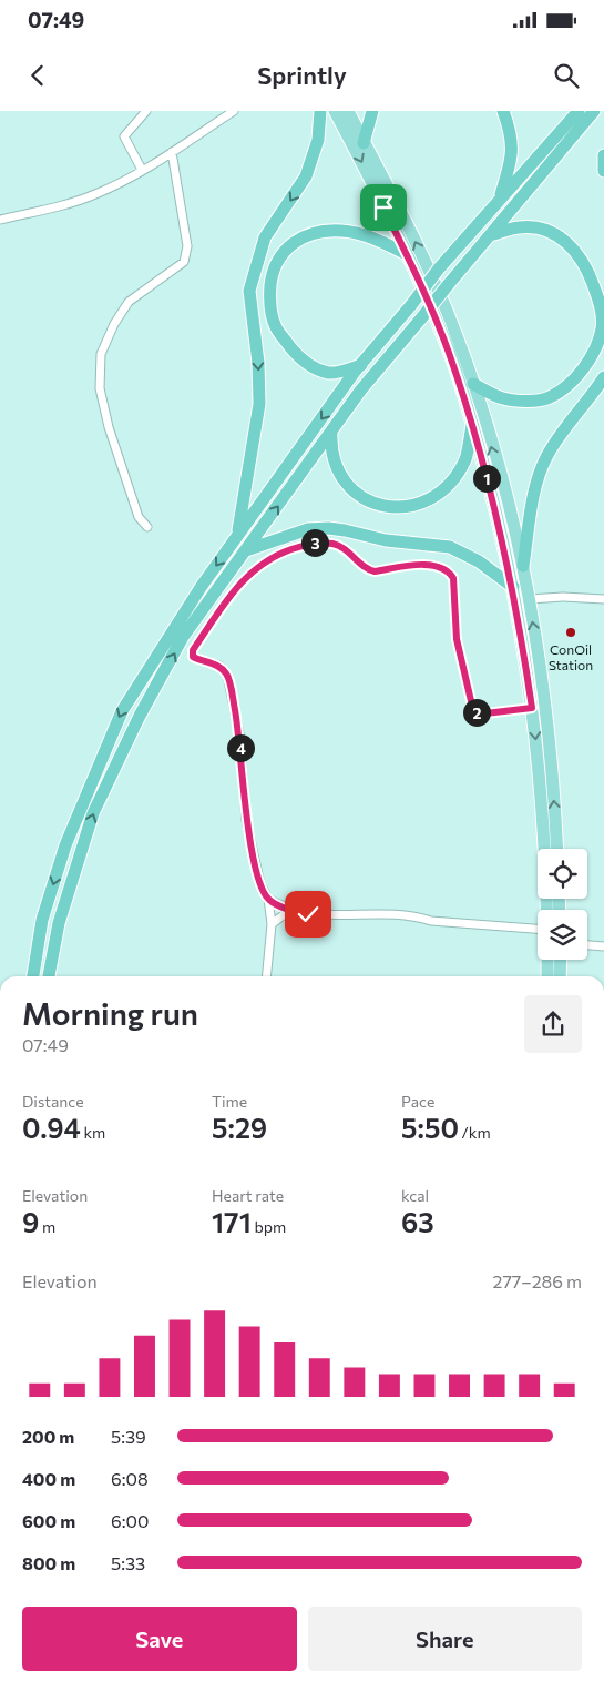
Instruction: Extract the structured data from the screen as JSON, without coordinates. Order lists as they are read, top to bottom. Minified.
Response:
{"places":["ConOil Station"],"page":{"status":"07:49","header":"Sprintly","pins":["1","3","2","4"],"heading":["Morning run","07:49"],"stats":[["Distance","0.94 km"],["Time","5:29"],["Pace","5:50 /km"],["Elevation","9 m"],["Heart rate","171 bpm"],["kcal","63"]],"chart":["Elevation","277–286 m"],"list":[{"name":"200 m","note":"5:39"},{"name":"400 m","note":"6:08"},{"name":"600 m","note":"6:00"},{"name":"800 m","note":"5:33"}],"buttons":["Save","Share"]}}
